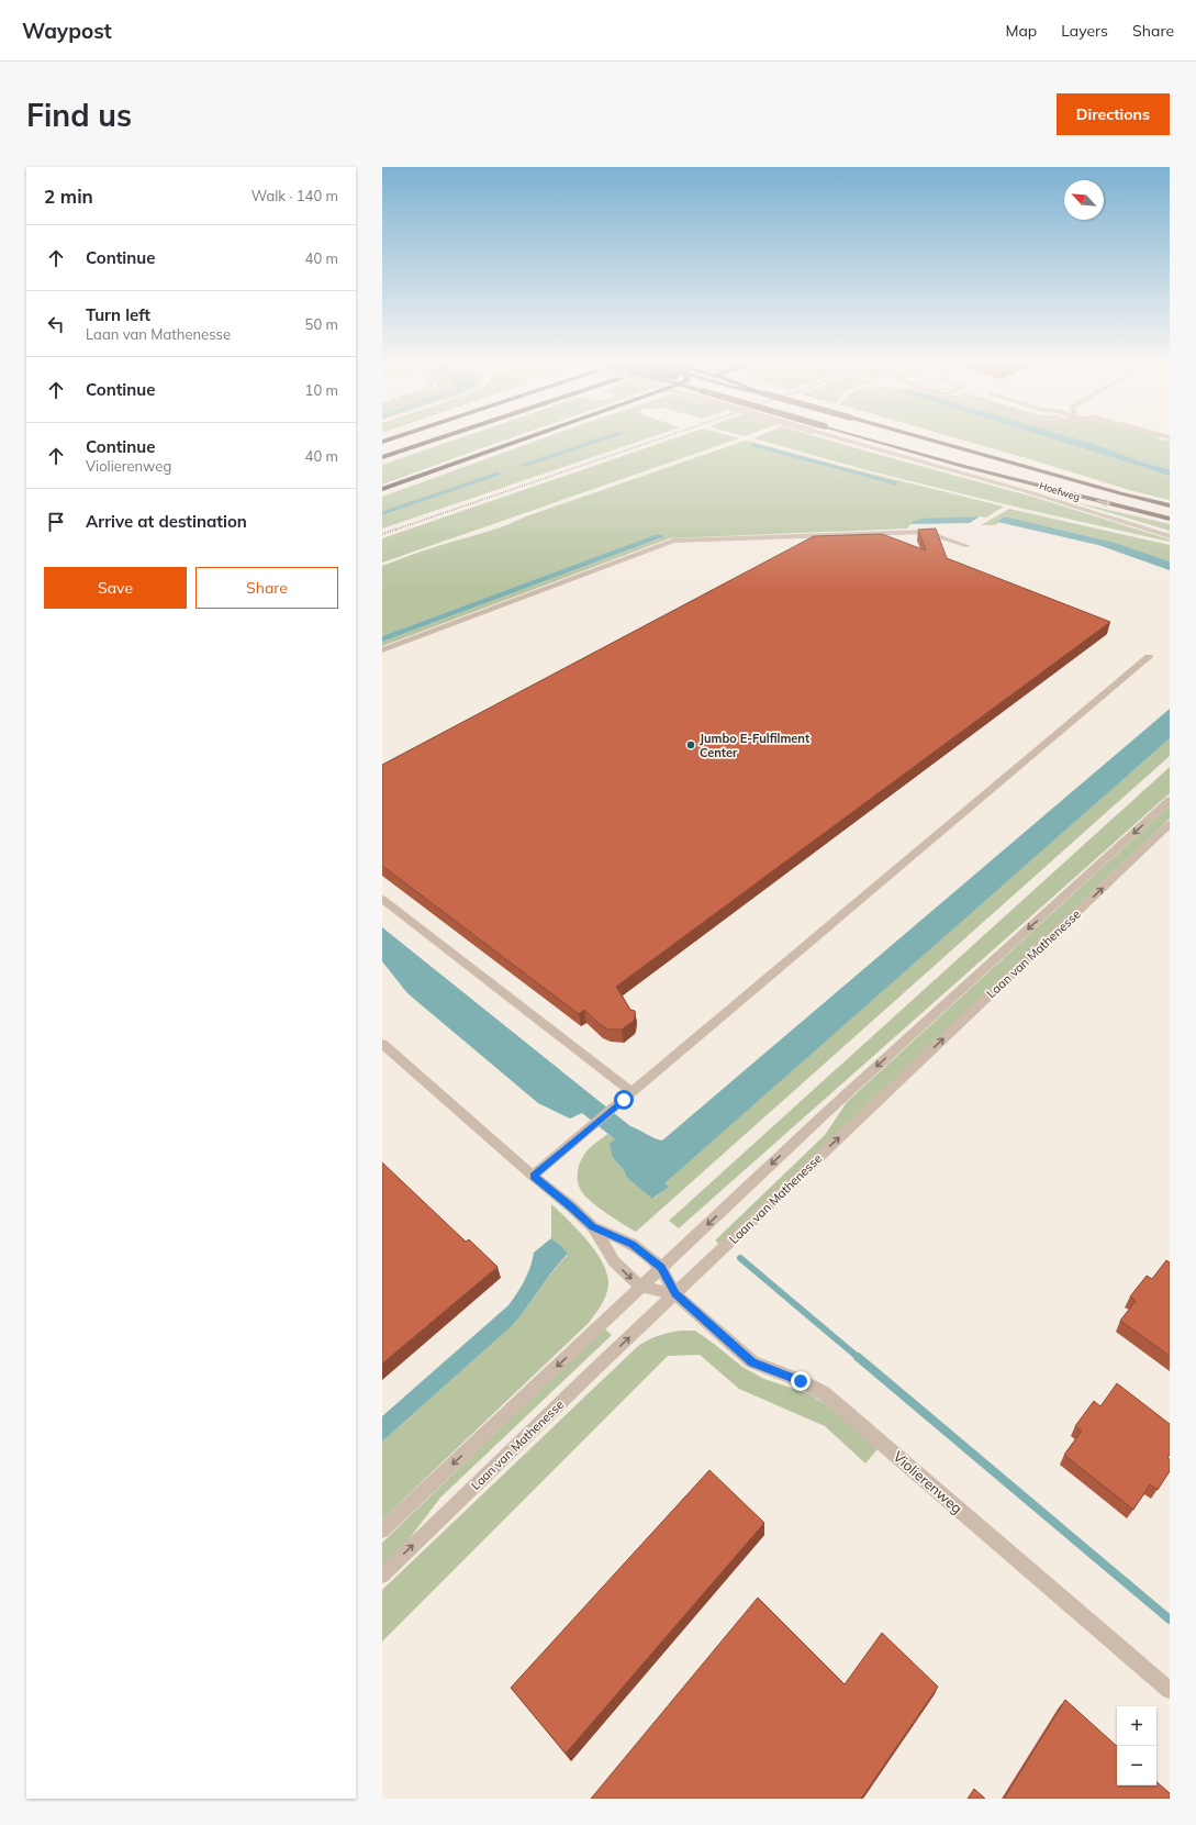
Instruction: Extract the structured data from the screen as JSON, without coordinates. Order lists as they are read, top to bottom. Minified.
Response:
{"streets":{"main road":["Hoefweg"],"street":["Laan van Mathenesse","Violierenweg"]},"crossings":[["Laan van Mathenesse","Violierenweg"]],"places":["Jumbo E-Fulfilment Center"],"north":"top left","page":{"header":"Waypost","nav":["Map","Layers","Share"],"buttons":["Directions",["Save","Share"]],"title":"Find us","heading":["2 min","Walk · 140 m"],"list":[["Continue","40 m"],["Turn left","Laan van Mathenesse","50 m"],["Continue","10 m"],["Continue","Violierenweg","40 m"],"Arrive at destination"],"map_buttons":["+","−"]}}
